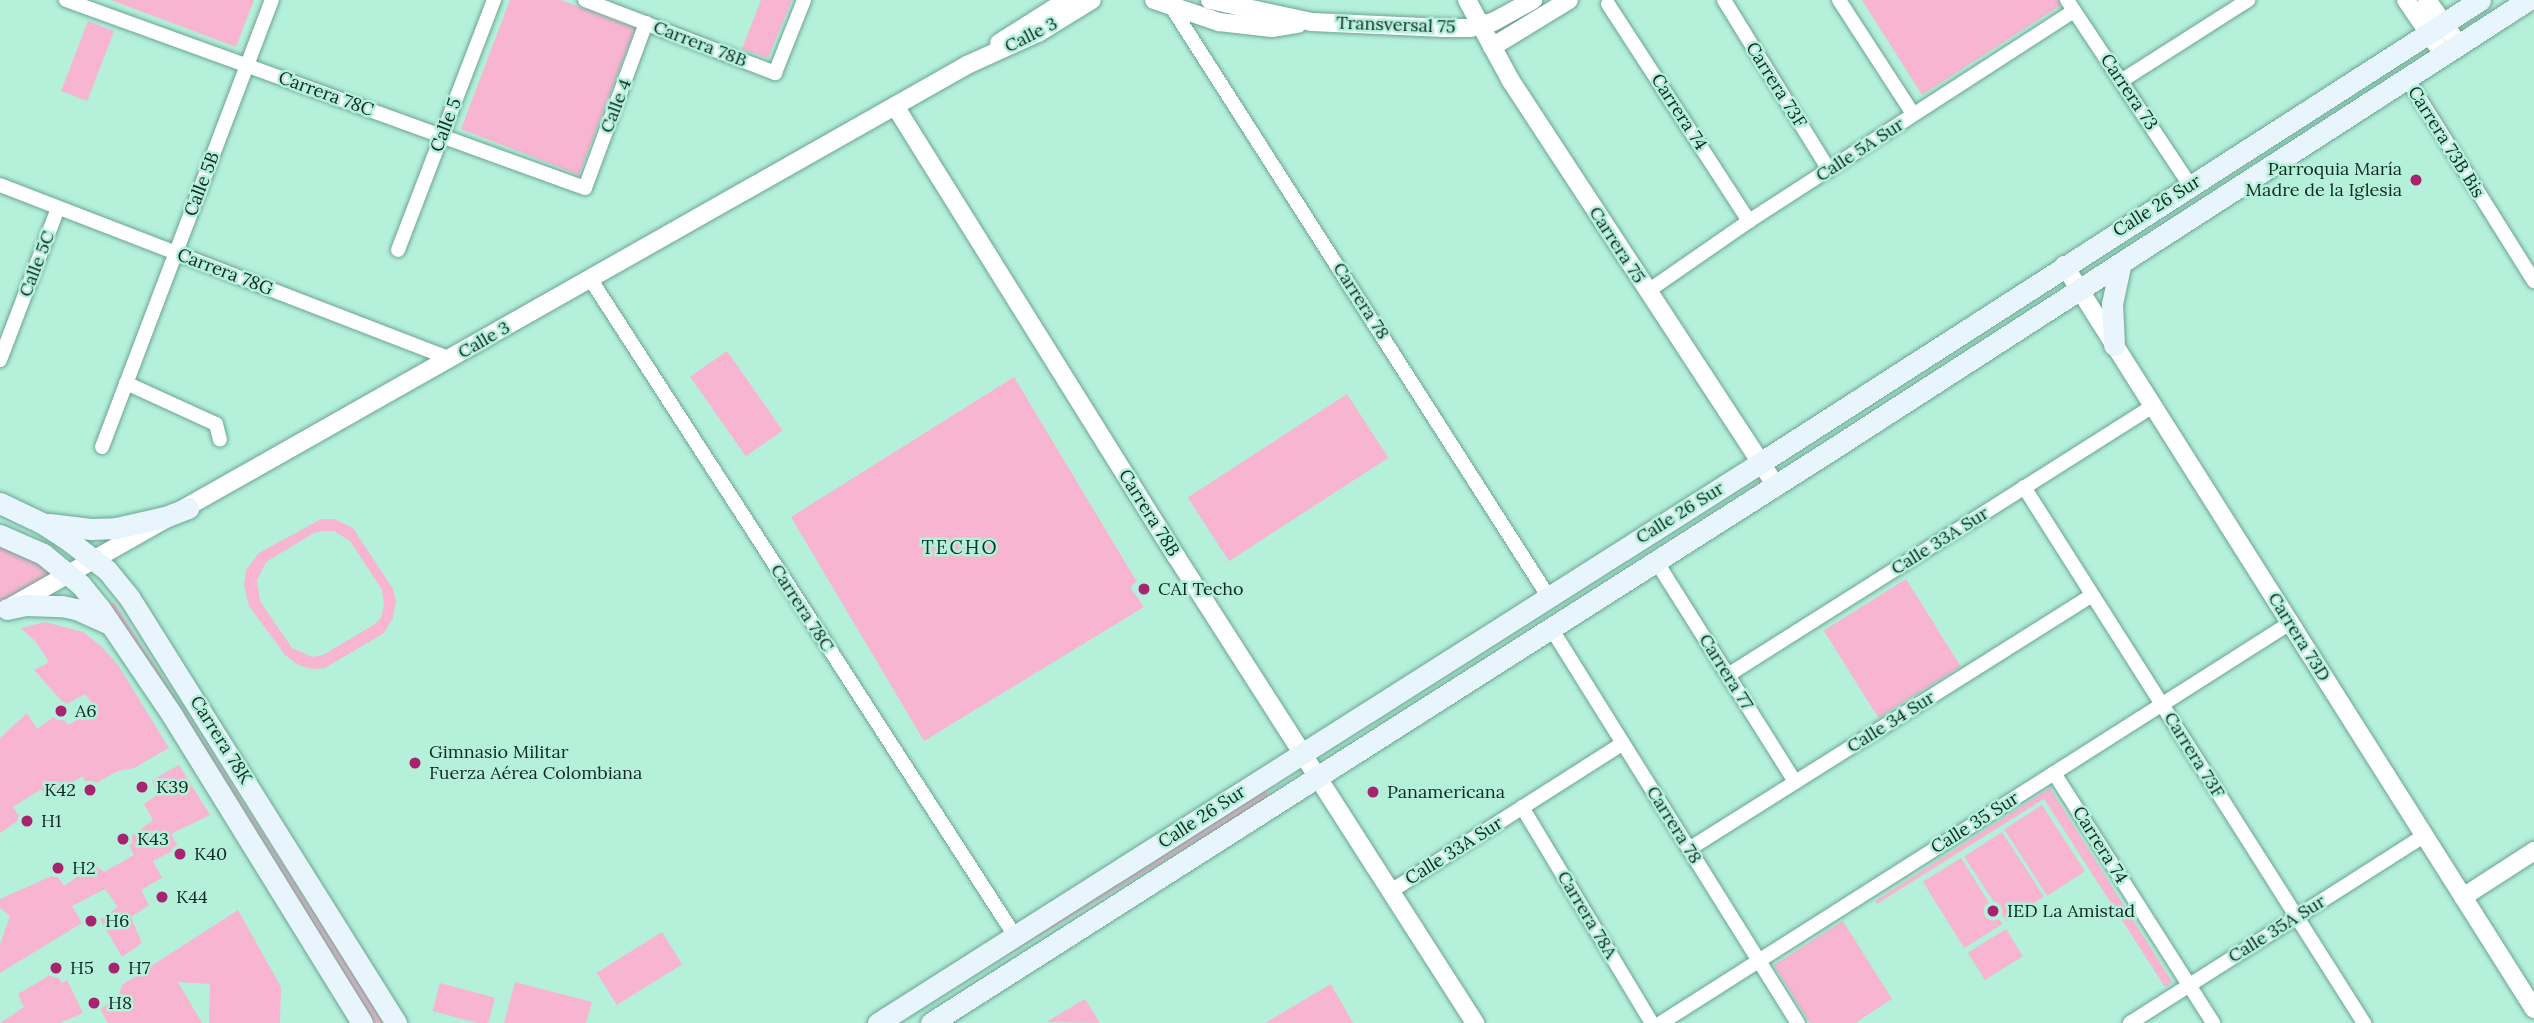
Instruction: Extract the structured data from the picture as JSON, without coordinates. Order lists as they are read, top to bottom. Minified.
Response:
{"streets":{"main road":["Calle 26 Sur","Carrera 78K"],"street":["Transversal 75","Calle 3","Carrera 78B","Carrera 73F","Carrera 73","Carrera 78C","Calle 4","Carrera 74","Calle 5","Carrera 73B Bis","Calle 5A Sur","Calle 5B","Carrera 75","Calle 5C","Carrera 78G","Carrera 78","Calle 33A Sur","Carrera 73D","Carrera 77","Calle 34 Sur","Calle 35 Sur","Carrera 78A","Calle 35A Sur"]},"crossings":[["Transversal 75","Carrera 75"],["Transversal 75","Carrera 78"],["Calle 3","Carrera 78B"],["Calle 3","Carrera 78C"],["Calle 3","Carrera 78G"],["Calle 3","Carrera 78K"],["Carrera 78B","Calle 4"],["Carrera 78B","Calle 26 Sur"],["Carrera 78B","Calle 33A Sur"],["Carrera 73F","Calle 5A Sur"],["Carrera 73F","Calle 33A Sur"],["Carrera 73F","Calle 34 Sur"],["Carrera 73F","Calle 35 Sur"],["Carrera 73F","Calle 35A Sur"],["Carrera 73","Calle 5A Sur"],["Carrera 73","Calle 26 Sur"],["Carrera 78C","Calle 4"],["Carrera 78C","Calle 5"],["Carrera 78C","Calle 5B"],["Carrera 78C","Calle 26 Sur"],["Carrera 74","Calle 5A Sur"],["Carrera 74","Calle 35 Sur"],["Carrera 74","Calle 35A Sur"],["Carrera 73B Bis","Calle 26 Sur"],["Calle 5A Sur","Carrera 75"],["Calle 5B","Carrera 78G"],["Calle 26 Sur","Carrera 75"],["Calle 26 Sur","Carrera 78"],["Calle 26 Sur","Carrera 73D"],["Calle 26 Sur","Carrera 77"],["Calle 5C","Carrera 78G"],["Carrera 78","Calle 33A Sur"],["Carrera 78","Calle 34 Sur"],["Carrera 78","Calle 35 Sur"],["Calle 33A Sur","Carrera 73D"],["Calle 33A Sur","Carrera 77"],["Calle 33A Sur","Carrera 78A"],["Carrera 73D","Calle 35 Sur"],["Carrera 73D","Calle 35A Sur"],["Carrera 77","Calle 34 Sur"]],"districts":["TECHO"],"places":["Parroquia María Madre de la Iglesia","CAI Techo","A6","Gimnasio Militar Fuerza Aérea Colombiana","K39","K42","Panamericana","H1","K43","K40","H2","K44","IED La Amistad","H6","H5","H7","H8"]}
